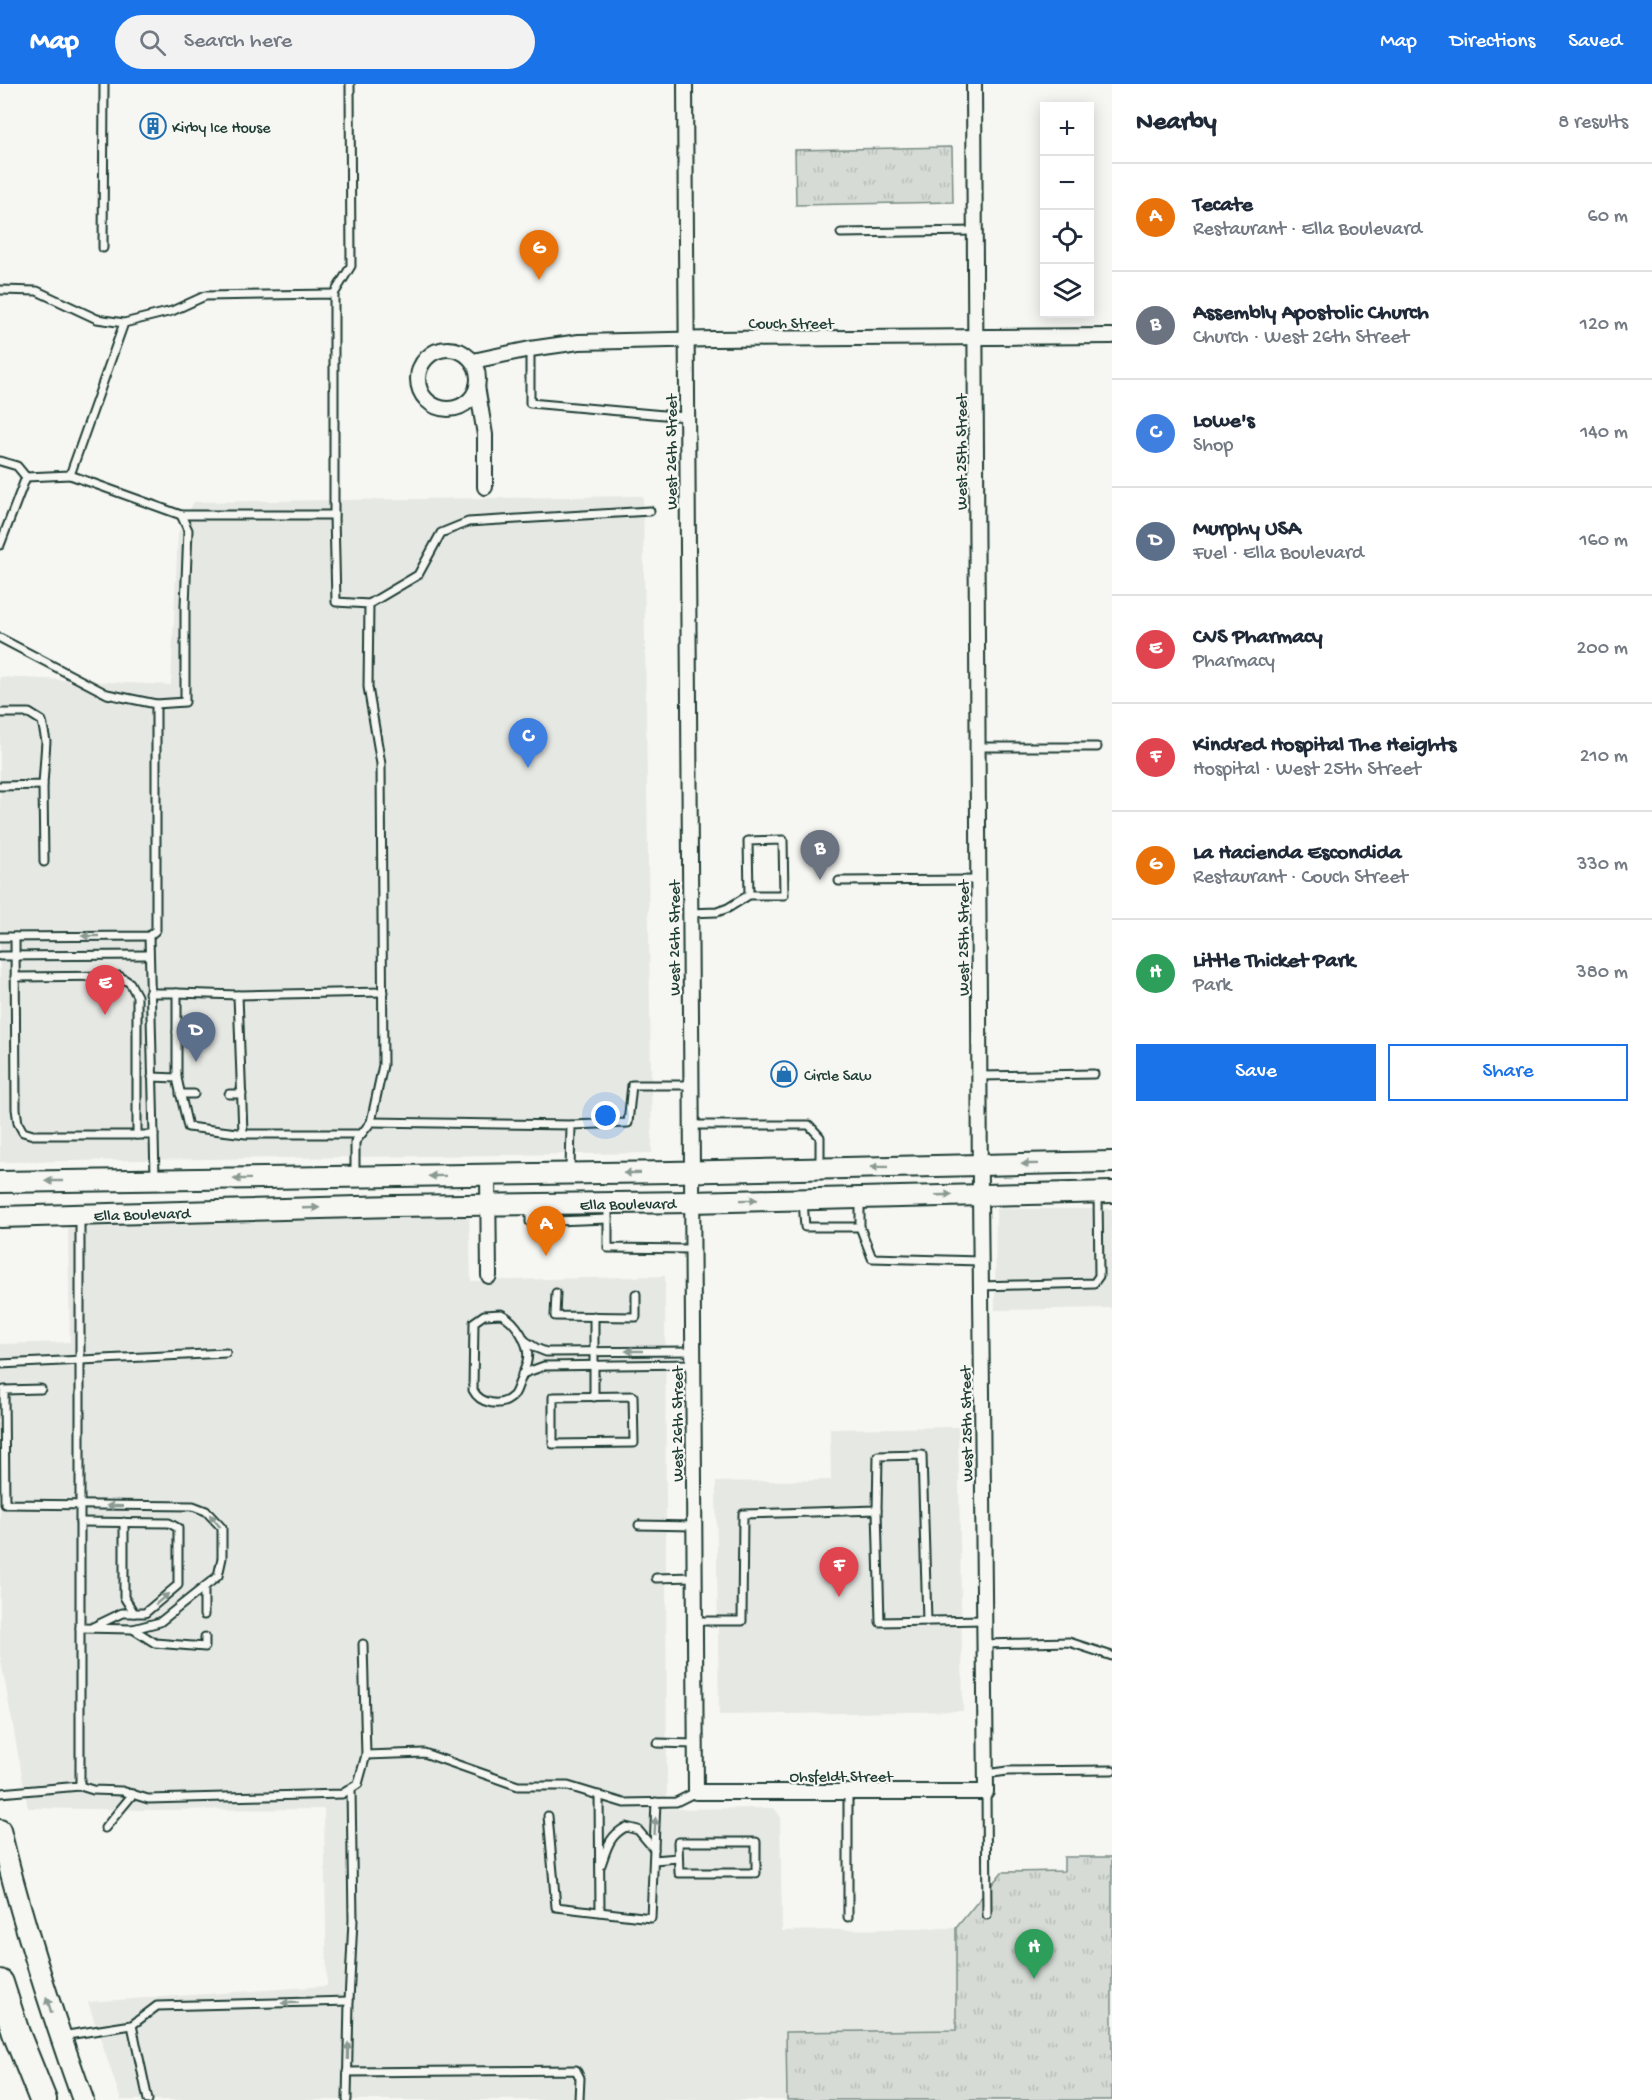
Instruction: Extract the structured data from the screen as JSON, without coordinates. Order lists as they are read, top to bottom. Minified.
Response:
{"streets":{"main road":["Ella Boulevard"],"street":["Couch Street","West 26th Street","West 25th Street","Ohsfeldt Street"]},"crossings":[["Couch Street","West 26th Street"],["Couch Street","West 25th Street"],["West 26th Street","Ella Boulevard"],["West 26th Street","Ohsfeldt Street"],["West 25th Street","Ella Boulevard"],["West 25th Street","Ohsfeldt Street"]],"places":{"building":["Kirby Ice House"],"shop":["Circle Saw"]},"page":{"header":"Map","search":"Search here","nav":["Map","Directions","Saved"],"heading":["Nearby","8 results"],"map_buttons":["+","−"],"list":[{"mark":"A","name":"Tecate","note":"Restaurant · Ella Boulevard","value":"60 m"},{"mark":"B","name":"Assembly Apostolic Church","note":"Church · West 26th Street","value":"120 m"},{"mark":"C","name":"Lowe's","note":"Shop","value":"140 m"},{"mark":"D","name":"Murphy USA","note":"Fuel · Ella Boulevard","value":"160 m"},{"mark":"E","name":"CVS Pharmacy","note":"Pharmacy","value":"200 m"},{"mark":"F","name":"Kindred Hospital The Heights","note":"Hospital · West 25th Street","value":"210 m"},{"mark":"G","name":"La Hacienda Escondida","note":"Restaurant · Couch Street","value":"330 m"},{"mark":"H","name":"Little Thicket Park","note":"Park","value":"380 m"}],"pins":["G","C","B","E","D","A","F","H"],"buttons":["Save","Share"]}}
